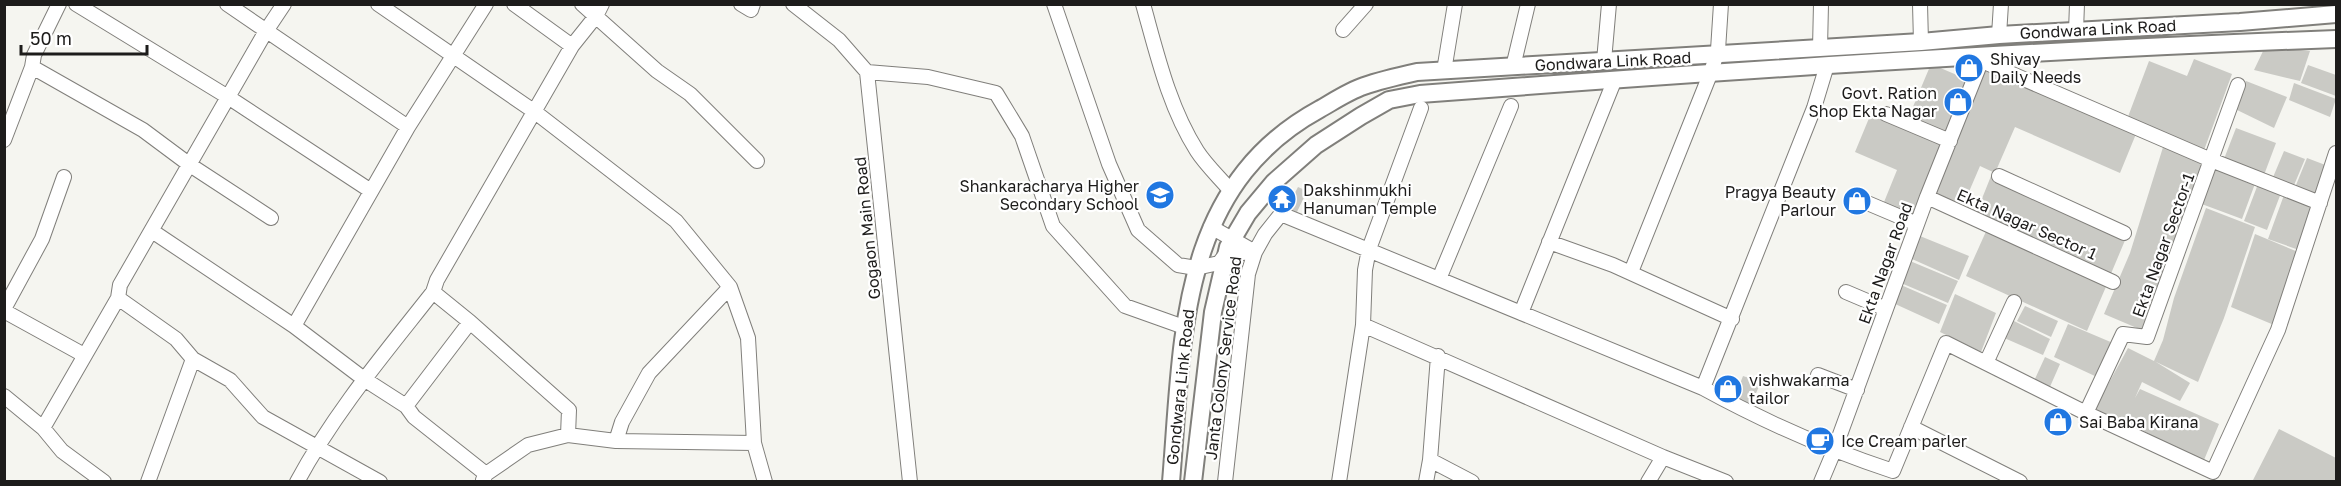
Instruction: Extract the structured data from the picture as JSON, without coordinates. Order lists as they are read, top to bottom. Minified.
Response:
{"streets":{"street":["Gondwara Link Road","Ekta Nagar Sector 1","Gogaon Main Road","Ekta Nagar Sector-1","Ekta Nagar Road","Janta Colony Service Road"]},"crossings":[["Gondwara Link Road","Ekta Nagar Sector-1"],["Gondwara Link Road","Ekta Nagar Road"],["Gondwara Link Road","Janta Colony Service Road"],["Ekta Nagar Sector 1","Ekta Nagar Road"],["Ekta Nagar Sector-1","Ekta Nagar Road"]],"places":{"shop":["Shivay Daily Needs","Govt. Ration Shop Ekta Nagar","Pragya Beauty Parlour","vishwakarma tailor","Sai Baba Kirana"],"school or university":["Shankaracharya Higher Secondary School"],"temple":["Dakshinmukhi Hanuman Temple"],"cafe":["Ice Cream parler"]},"scale_bar":"50 m"}
